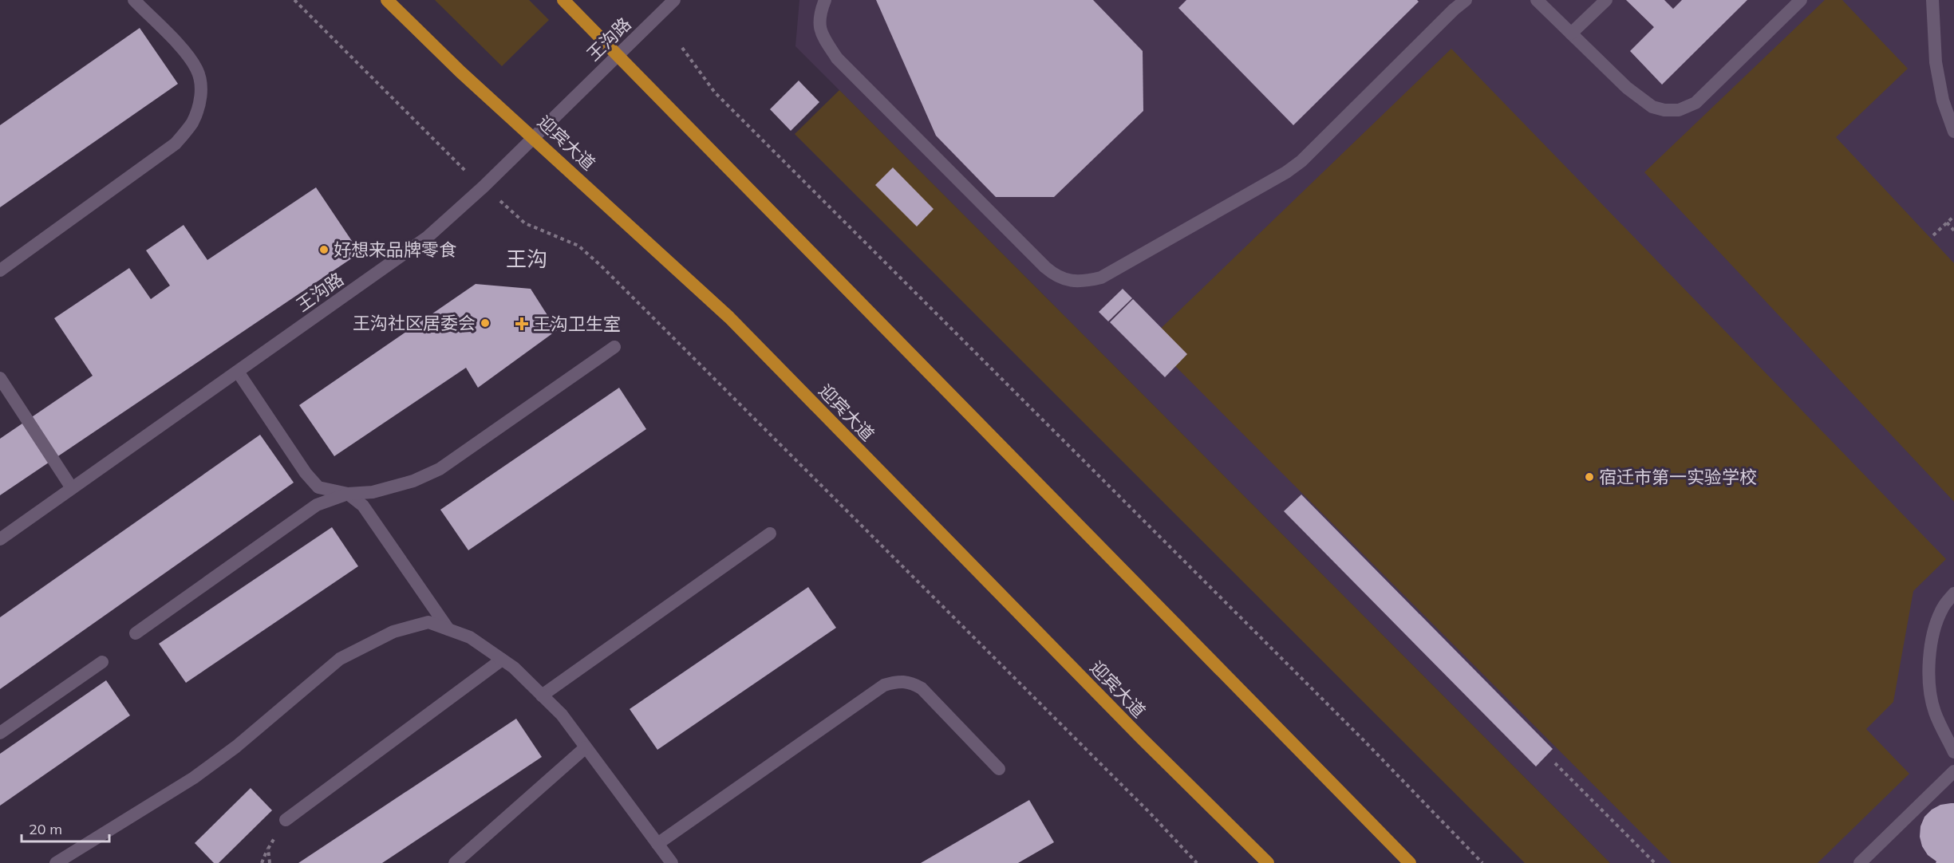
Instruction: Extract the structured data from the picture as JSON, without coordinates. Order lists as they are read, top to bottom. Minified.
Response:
{"streets":{"highway":["迎宾大道"],"street":["王沟路"]},"crossings":[["王沟路","迎宾大道"]],"districts":["王沟"],"places":{"other":["好想来品牌零食","王沟社区居委会","宿迁市第一实验学校"],"health":["王沟卫生室"]},"scale_bar":"20 m"}
